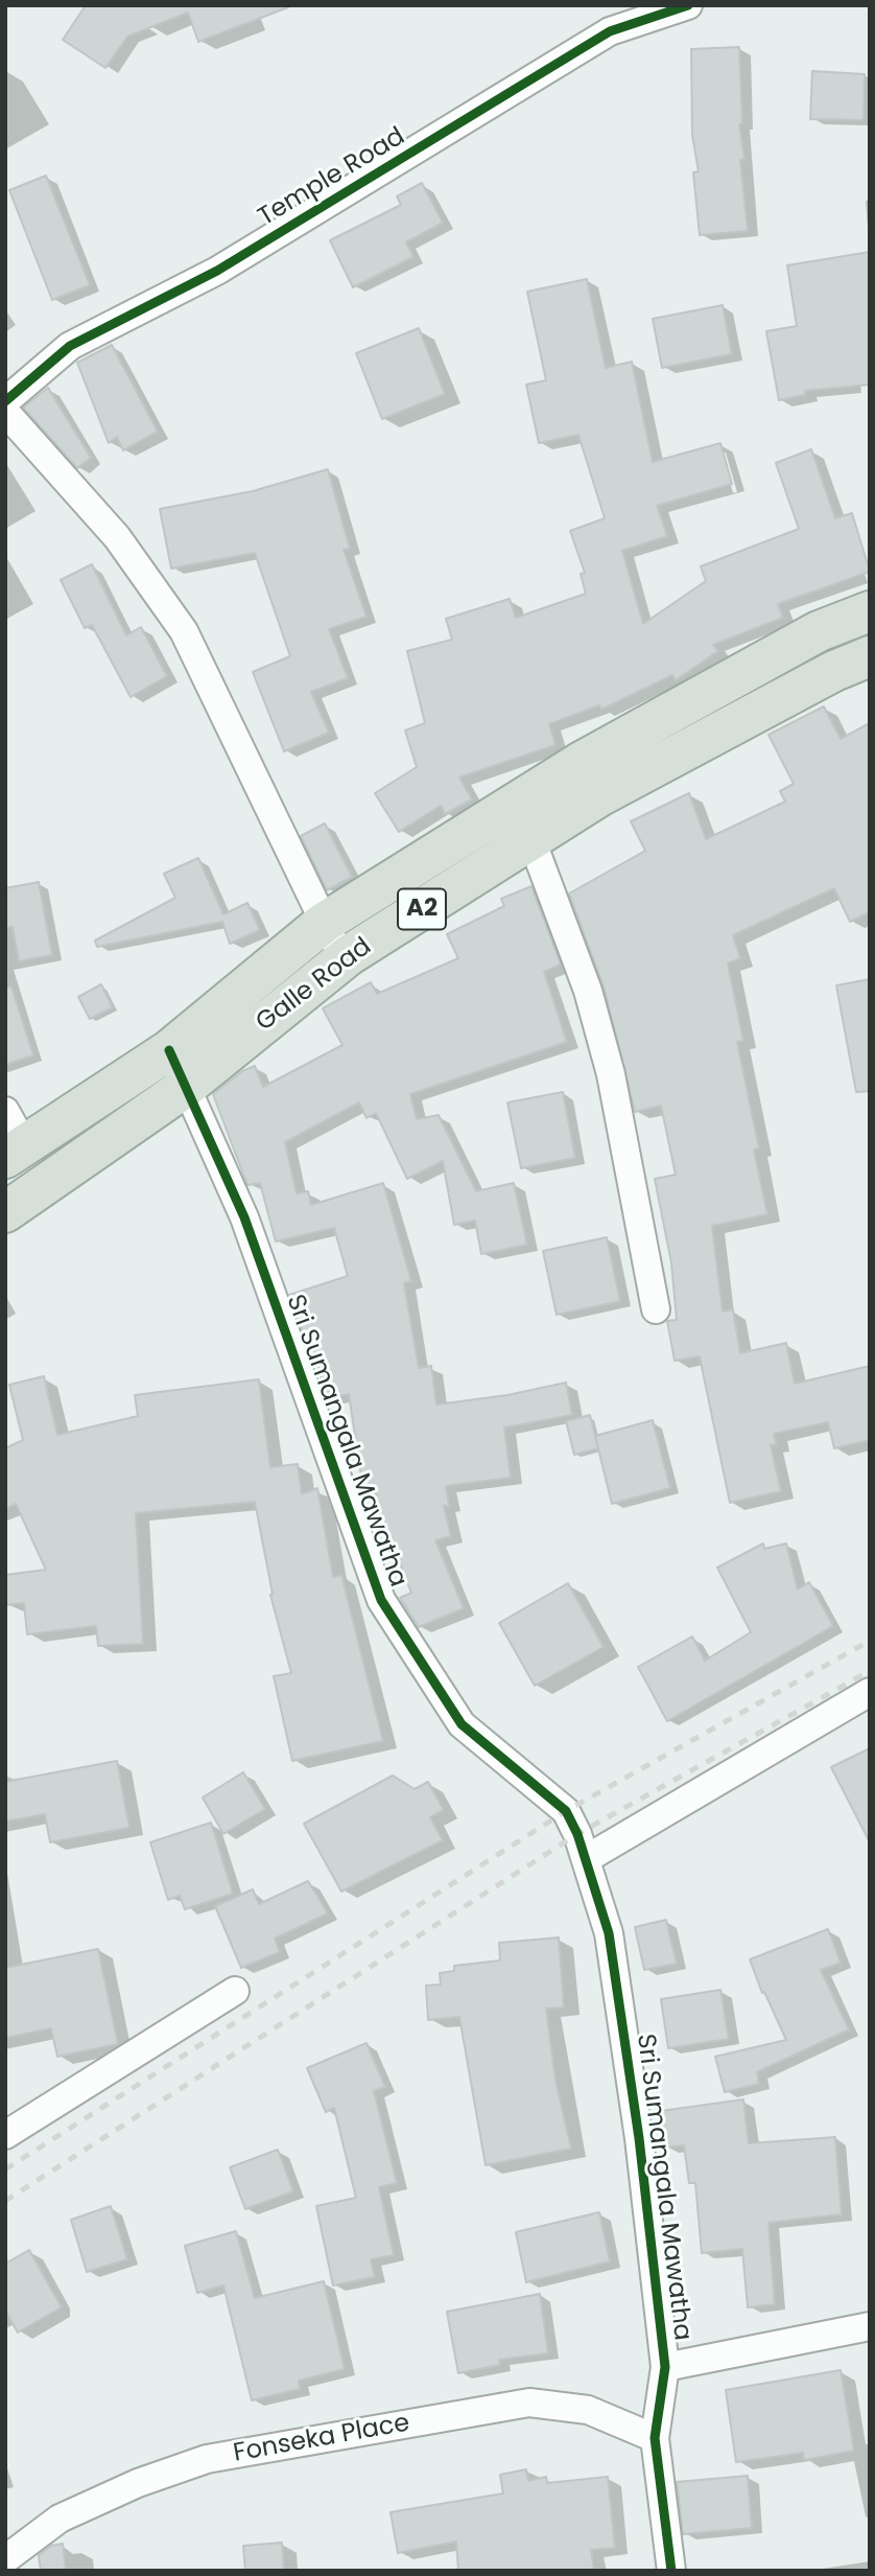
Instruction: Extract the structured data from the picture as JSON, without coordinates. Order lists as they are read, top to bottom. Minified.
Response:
{"streets":{"highway":["A2","Galle Road"],"street":["Temple Road","Sri Sumangala Mawatha","Fonseka Place"]},"crossings":[["Galle Road","Sri Sumangala Mawatha"],["Sri Sumangala Mawatha","Fonseka Place"]]}
